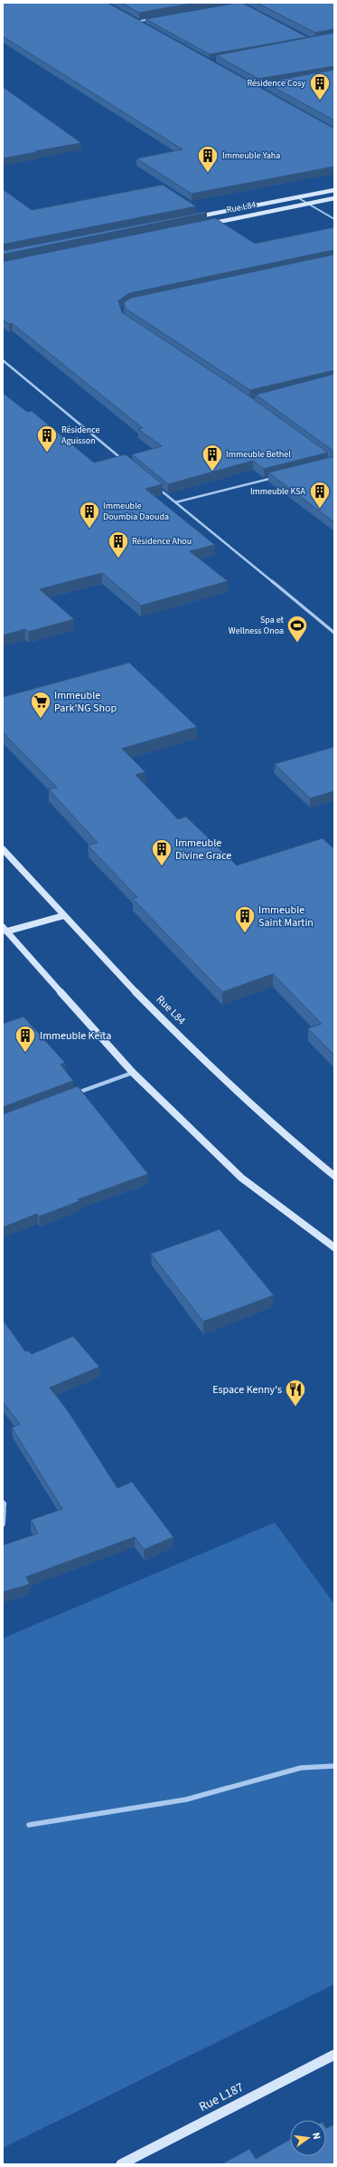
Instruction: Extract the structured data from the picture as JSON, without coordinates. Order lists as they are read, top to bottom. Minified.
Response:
{"streets":{"main road":["Rue L84","Rue L187"]},"places":{"building":["Résidence Cosy","Immeuble Yaha","Résidence Aguisson","Immeuble Bethel","Immeuble KSA","Immeuble Doumbia Daouda","Résidence Ahou","Immeuble Divine Grace","Immeuble Saint Martin","Immeuble Keïta"],"sports":["Spa et Wellness Onoa"],"supermarket":["Immeuble Park'NG Shop"],"restaurant":["Espace Kenny's"]},"north":"right"}
